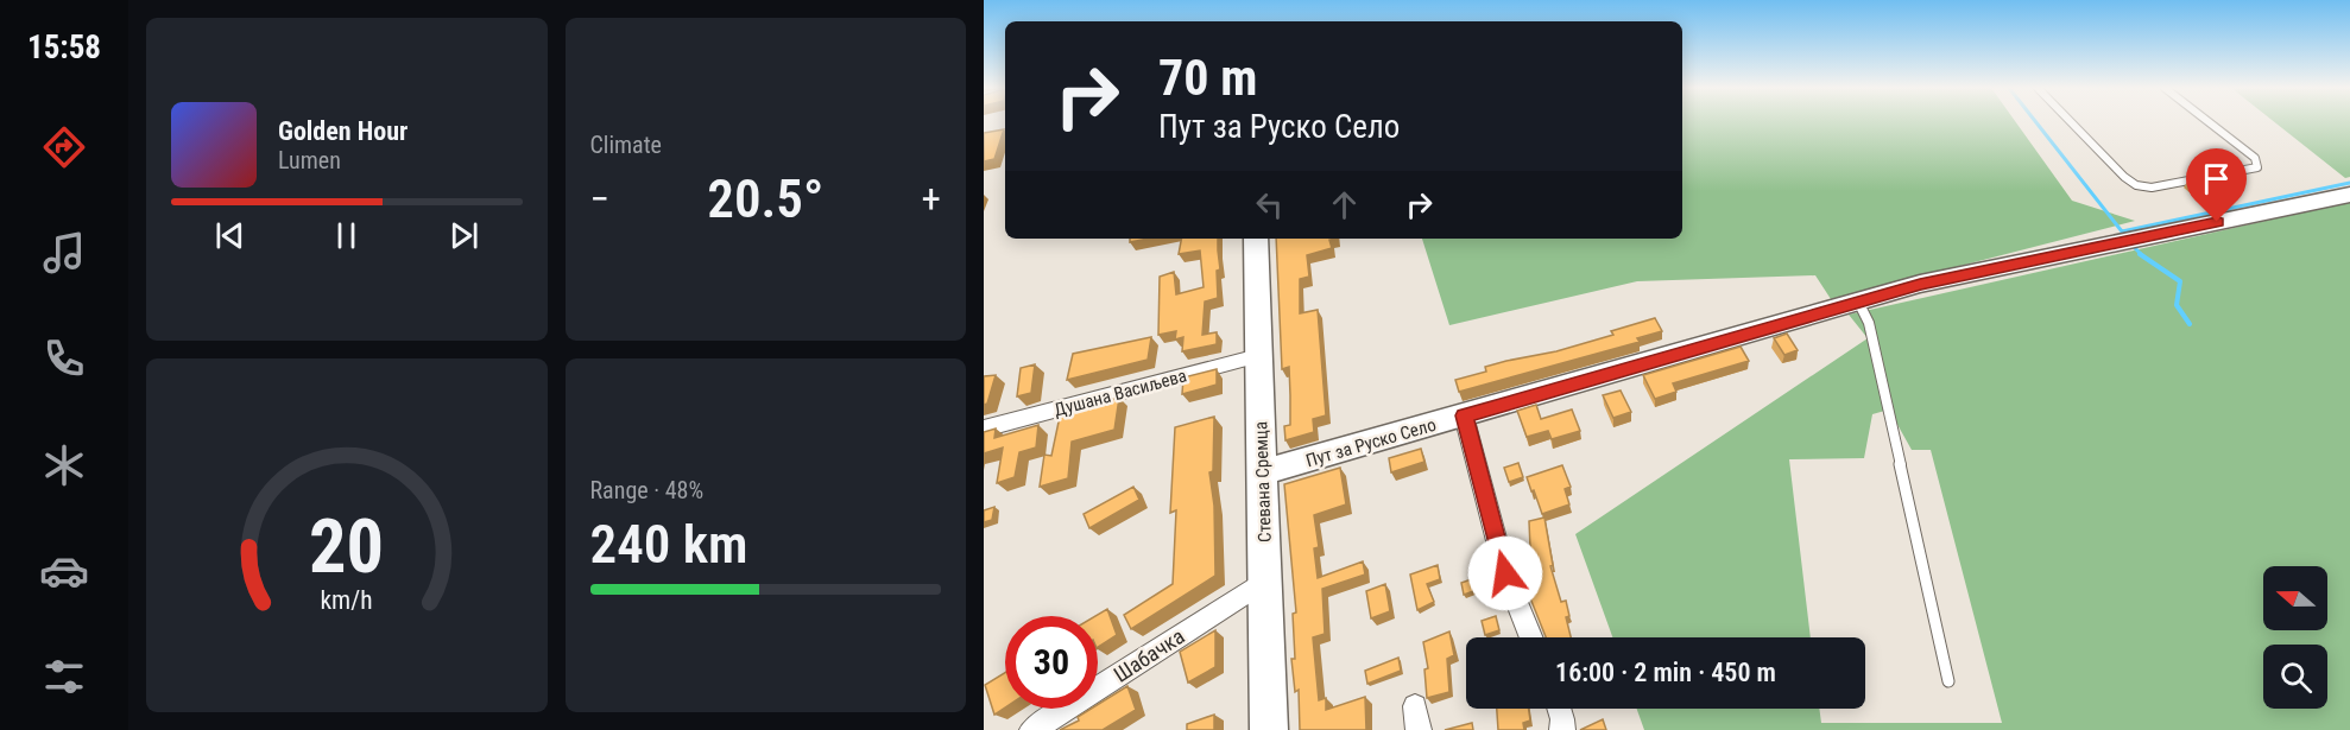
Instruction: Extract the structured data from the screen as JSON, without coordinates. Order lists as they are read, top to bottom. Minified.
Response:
{"streets":{"main road":["Пут за Руско Село","Стевана Сремца"],"street":["Душана Васиљева","Шабачка"]},"crossings":[["Душана Васиљева","Стевана Сремца"],["Пут за Руско Село","Стевана Сремца"],["Стевана Сремца","Шабачка"]],"north":"left","page":{"tabs":"15:58","tile":["Climate",["Range · 48%","240 km"]],"turn":["70 m","Пут за Руско Село"],"song":["Golden Hour","Lumen"],"heat":["−","20.5°","+"],"limit":"30","trip":"16:00 · 2 min · 450 m","gauge":["20","km/h"]}}
